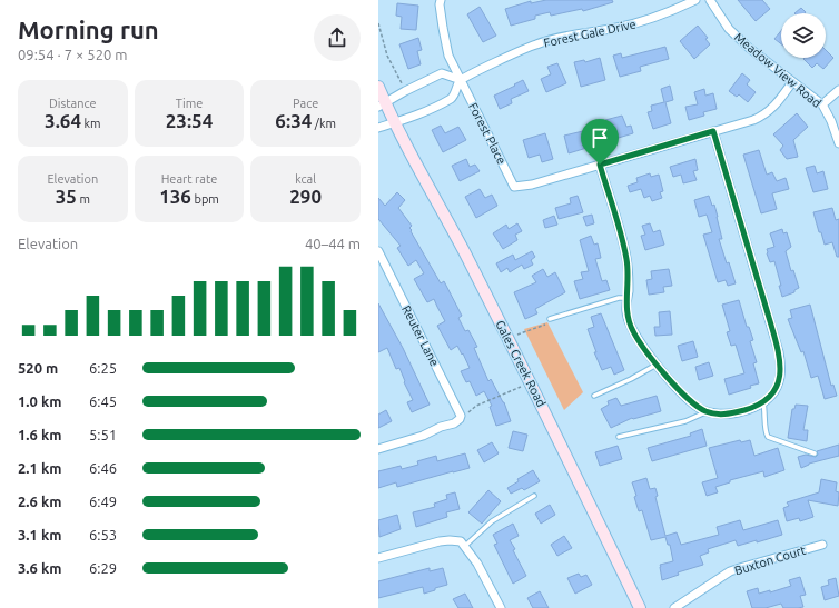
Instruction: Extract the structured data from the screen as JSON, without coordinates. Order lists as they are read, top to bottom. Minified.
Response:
{"streets":{"main road":["Gales Creek Road"],"street":["Forest Gale Drive","Meadow View Road","Forest Place","Reuter Lane","Buxton Court"]},"crossings":[["Forest Gale Drive","Forest Place"]],"page":{"heading":["Morning run","09:54 · 7 × 520 m"],"stats":[["Distance","3.64 km"],["Time","23:54"],["Pace","6:34 /km"],["Elevation","35 m"],["Heart rate","136 bpm"],["kcal","290"]],"chart":["Elevation","40–44 m"],"list":[{"name":"520 m","note":"6:25"},{"name":"1.0 km","note":"6:45"},{"name":"1.6 km","note":"5:51"},{"name":"2.1 km","note":"6:46"},{"name":"2.6 km","note":"6:49"},{"name":"3.1 km","note":"6:53"},{"name":"3.6 km","note":"6:29"}]}}
